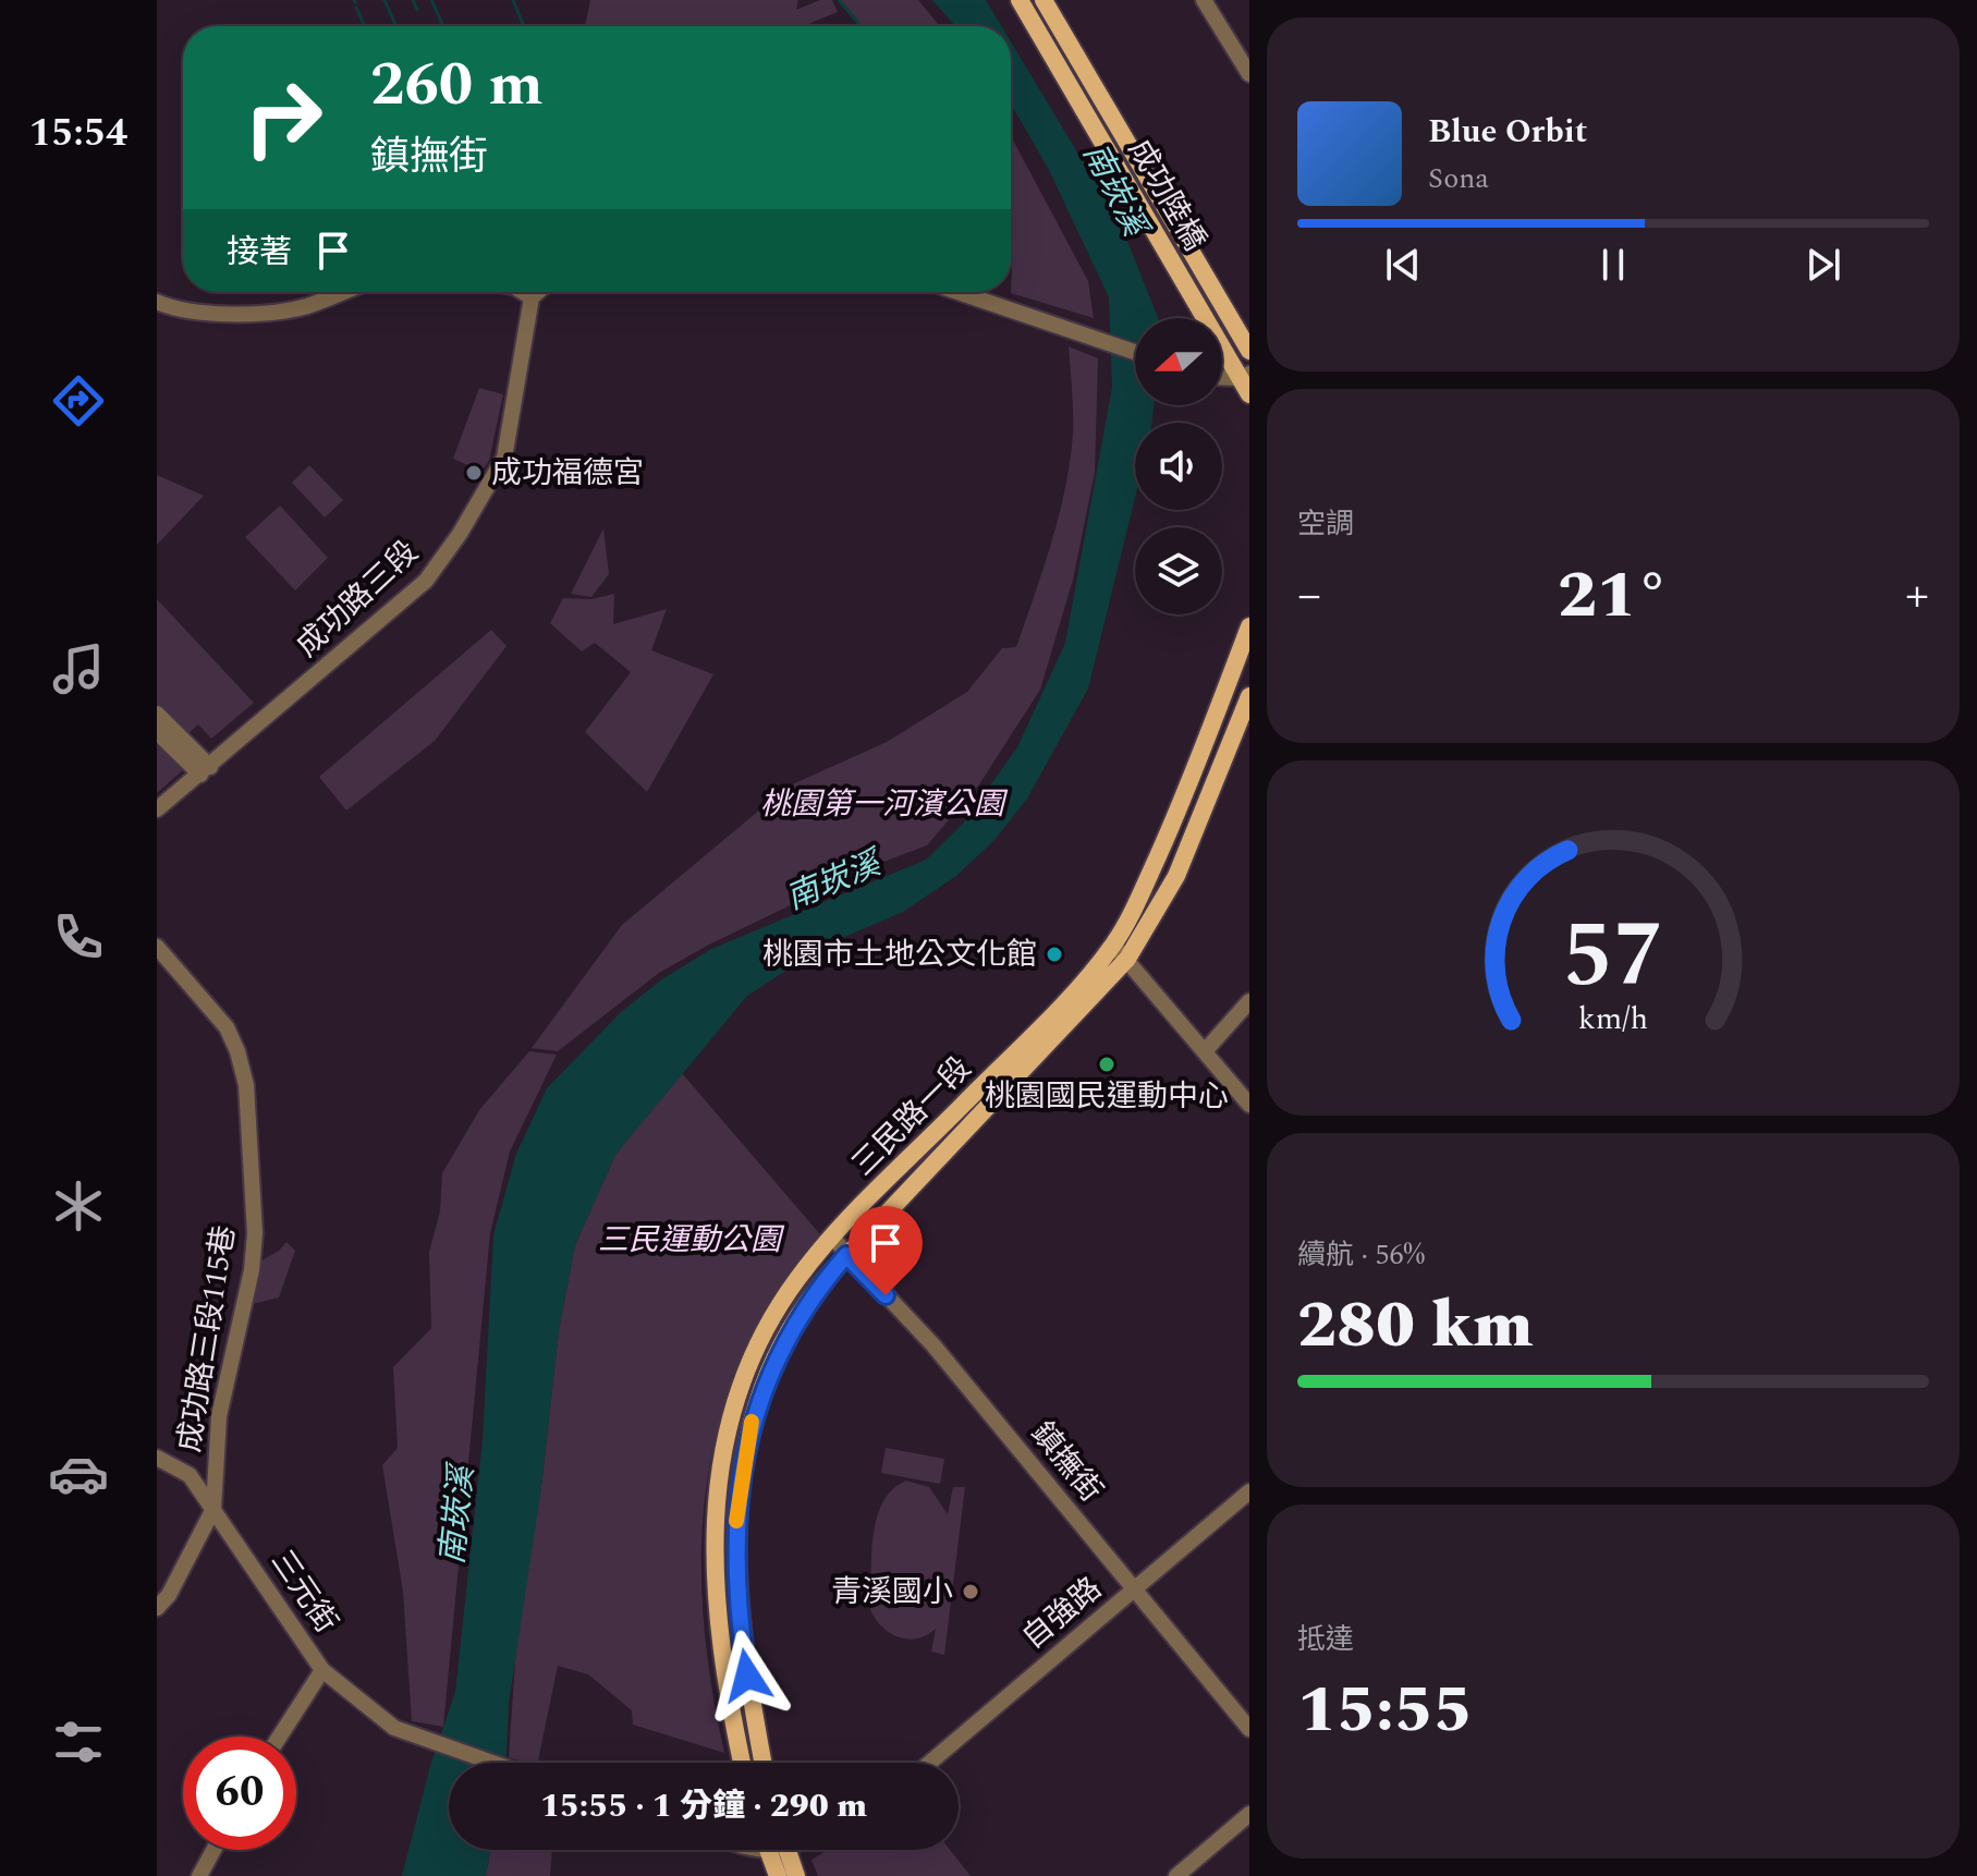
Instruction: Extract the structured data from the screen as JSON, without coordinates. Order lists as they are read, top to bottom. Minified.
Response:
{"streets":{"main road":["成功陸橋","三民路一段"],"street":["成功路三段","成功路三段115巷","鎮撫街","三元街","自強路"]},"crossings":[["三民路一段","鎮撫街"],["成功路三段115巷","三元街"],["鎮撫街","自強路"]],"water":["南崁溪"],"parks":["桃園第一河濱公園","三民運動公園"],"places":["成功福德宮","桃園市土地公文化館","桃園國民運動中心","青溪國小"],"north":"left","page":{"tabs":"15:54","turn":["260 m","鎮撫街"],"song":["Blue Orbit","Sona"],"then":"接著","tile":["空調",["續航 · 56%","280 km"],["抵達","15:55"]],"heat":["−","21°","+"],"limit":"60","trip":"15:55 · 1 分鐘 · 290 m","gauge":["57","km/h"]}}
